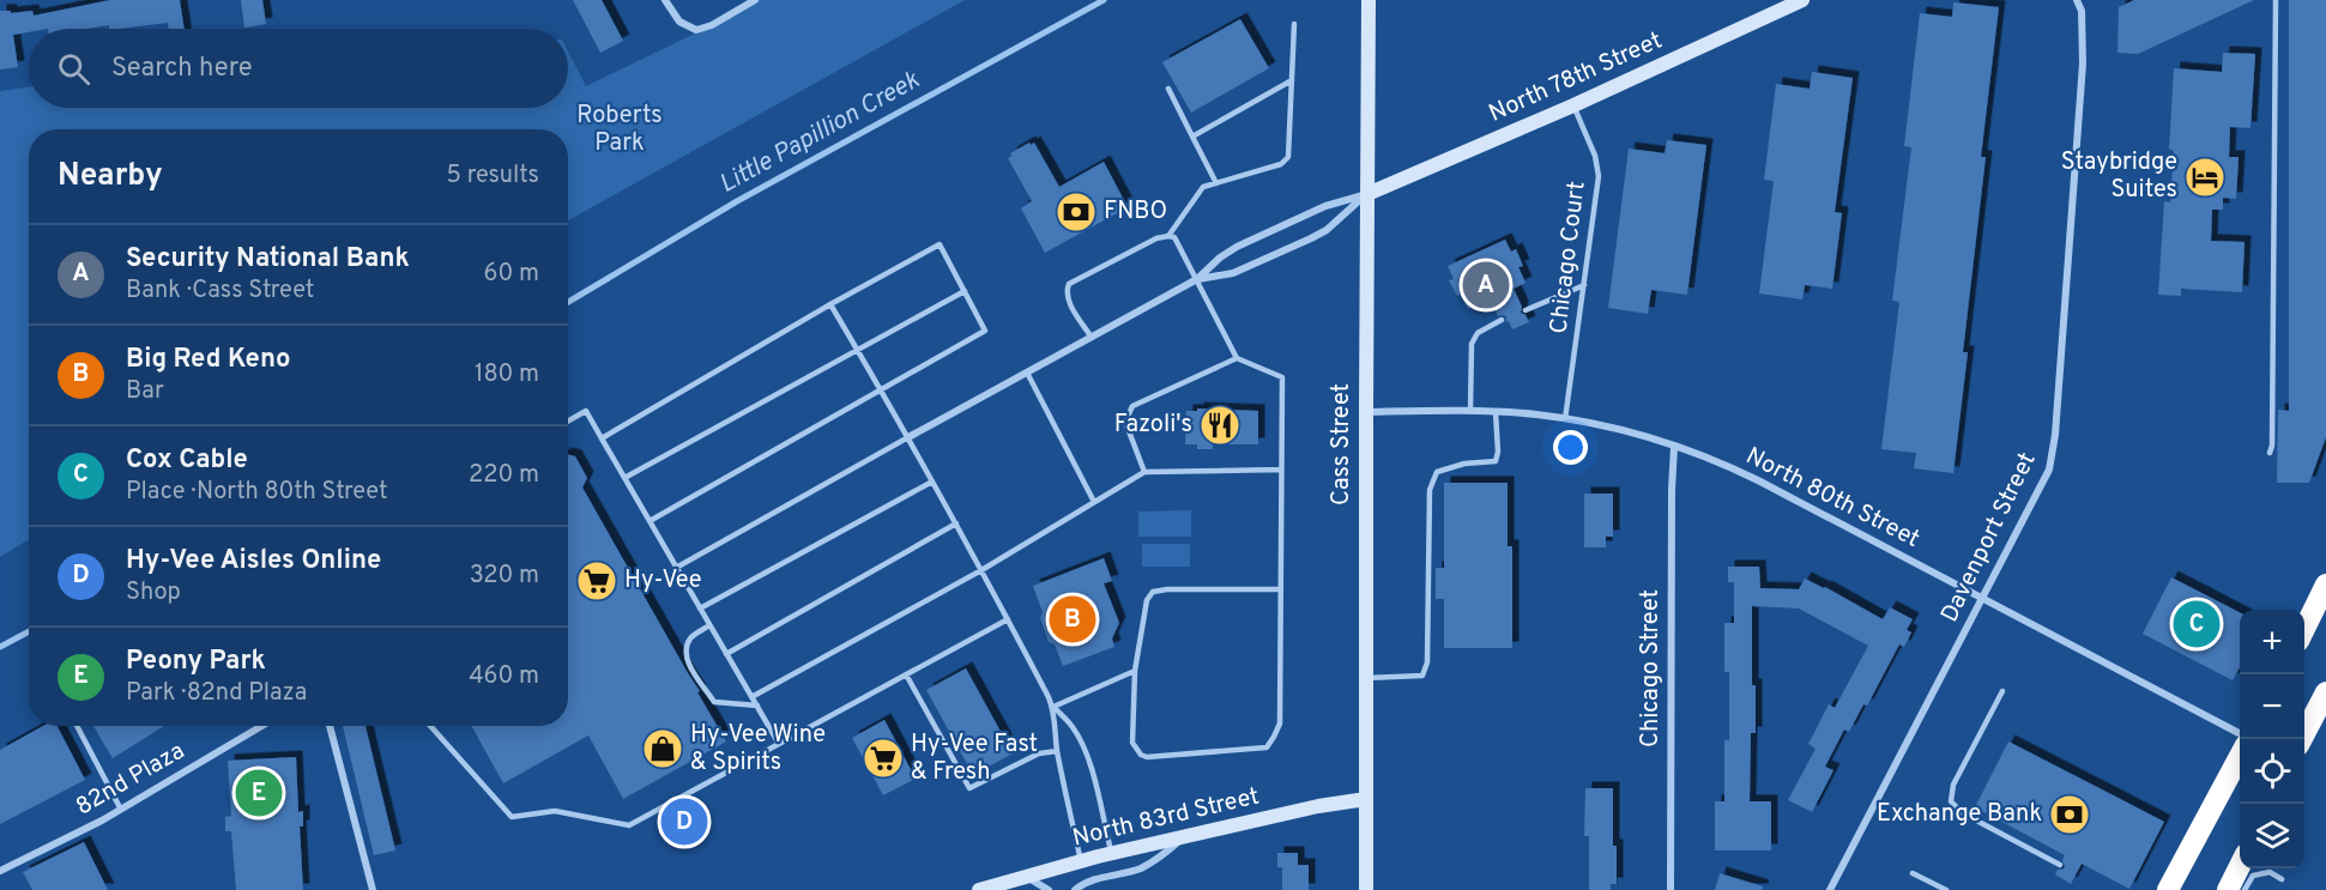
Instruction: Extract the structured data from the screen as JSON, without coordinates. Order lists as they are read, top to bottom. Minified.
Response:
{"streets":{"main road":["North 78th Street","Cass Street","North 83rd Street"],"street":["North 80th Street","Davenport Street","Chicago Street","82nd Plaza"],"lane":["Chicago Court"]},"crossings":[["North 78th Street","Chicago Court"],["North 78th Street","Cass Street"],["Chicago Court","North 80th Street"],["Cass Street","North 80th Street"],["Cass Street","North 83rd Street"],["North 80th Street","Davenport Street"],["North 80th Street","Chicago Street"]],"water":["Little Papillion Creek"],"parks":["Roberts Park"],"places":{"hotel":["Staybridge Suites"],"bank":["FNBO","Exchange Bank"],"restaurant":["Fazoli's"],"supermarket":["Hy-Vee","Hy-Vee Fast & Fresh"],"shop":["Hy-Vee Wine & Spirits"]},"page":{"search":"Search here","heading":["Nearby","5 results"],"list":[{"mark":"A","name":"Security National Bank","note":"Bank · Cass Street","value":"60 m"},{"mark":"B","name":"Big Red Keno","note":"Bar","value":"180 m"},{"mark":"C","name":"Cox Cable","note":"Place · North 80th Street","value":"220 m"},{"mark":"D","name":"Hy-Vee Aisles Online","note":"Shop","value":"320 m"},{"mark":"E","name":"Peony Park","note":"Park · 82nd Plaza","value":"460 m"}],"pins":["A","B","C","E","D"],"map_buttons":["+","−"]}}
